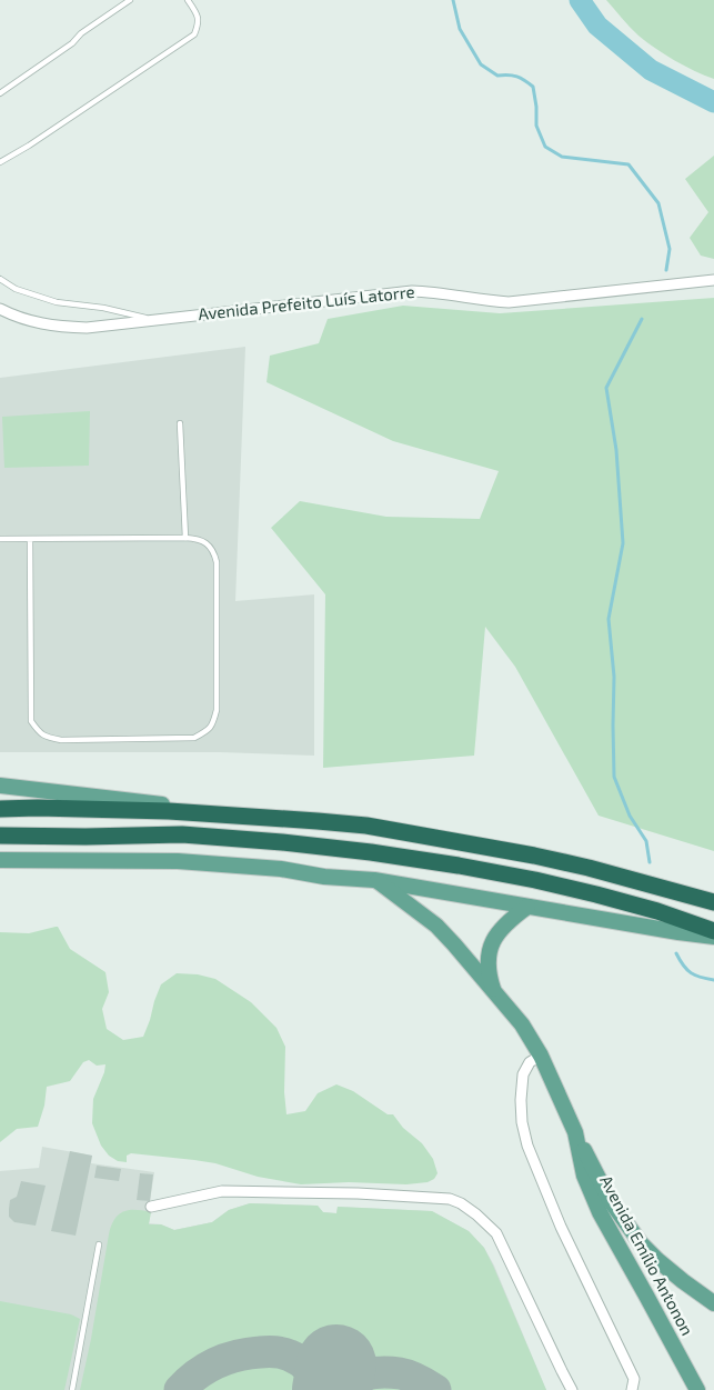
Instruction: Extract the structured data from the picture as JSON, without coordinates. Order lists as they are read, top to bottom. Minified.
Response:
{"streets":{"main road":["Avenida Emílio Antonon"],"street":["Avenida Prefeito Luís Latorre"]}}
